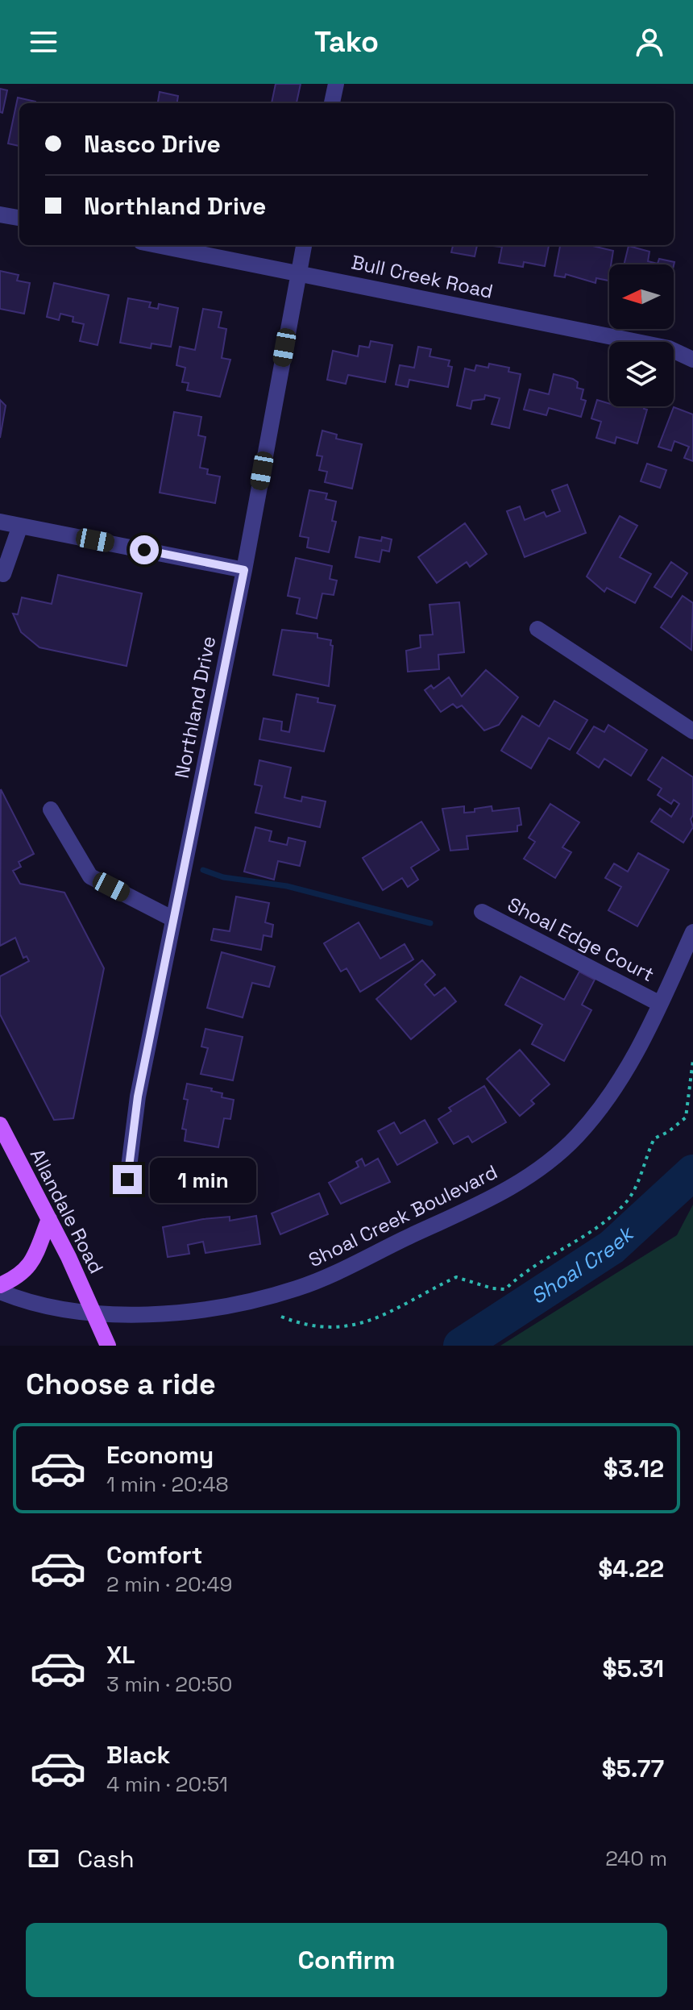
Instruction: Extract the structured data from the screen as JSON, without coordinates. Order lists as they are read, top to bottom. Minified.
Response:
{"streets":{"main road":["Allandale Road"],"street":["Bull Creek Road","Northland Drive","Shoal Edge Court","Shoal Creek Boulevard"]},"crossings":[["Bull Creek Road","Northland Drive"],["Shoal Edge Court","Shoal Creek Boulevard"],["Allandale Road","Shoal Creek Boulevard"]],"water":["Shoal Creek"],"north":"left","page":{"header":"Tako","banner":["Nasco Drive","Northland Drive"],"bubble":"1 min","heading":"Choose a ride","list":[{"name":"Economy","note":"1 min · 20:48","value":"$3.12"},{"name":"Comfort","note":"2 min · 20:49","value":"$4.22"},{"name":"XL","note":"3 min · 20:50","value":"$5.31"},{"name":"Black","note":"4 min · 20:51","value":"$5.77"}],"pay":["Cash","240 m"],"buttons":"Confirm"}}
